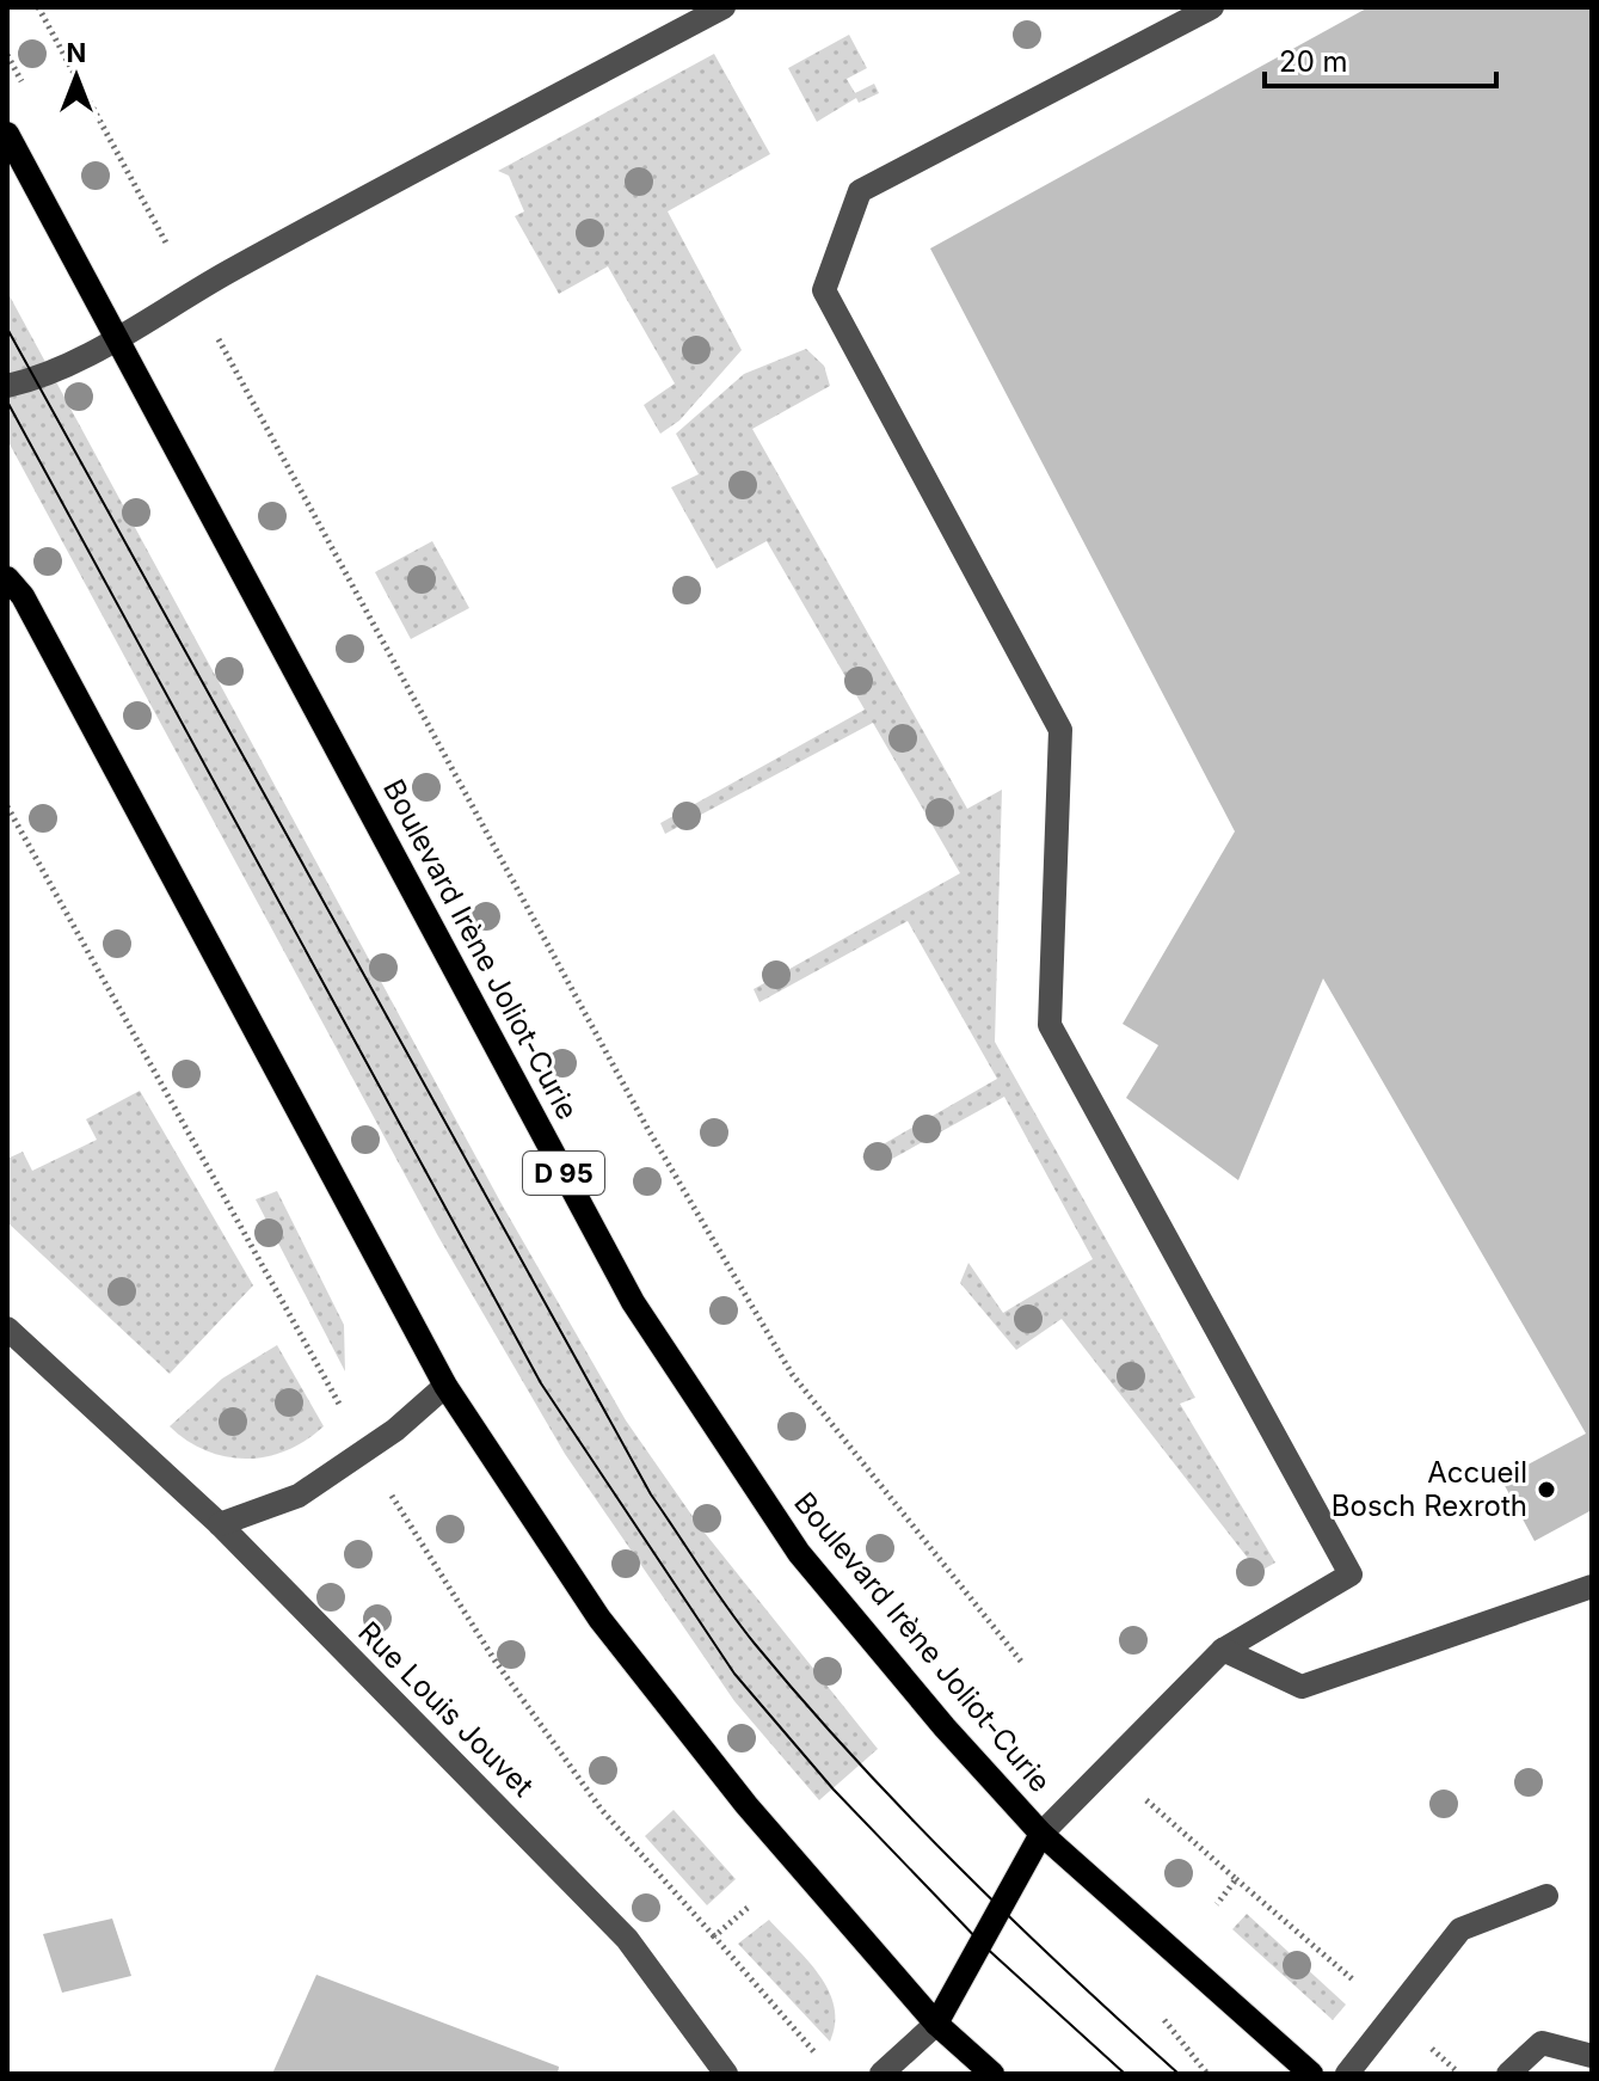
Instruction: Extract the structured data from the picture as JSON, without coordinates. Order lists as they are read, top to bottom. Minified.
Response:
{"streets":{"main road":["Boulevard Irène Joliot-Curie","D 95"],"street":["Rue Louis Jouvet"]},"places":["Accueil Bosch Rexroth"],"scale_bar":"20 m","north":"top"}
